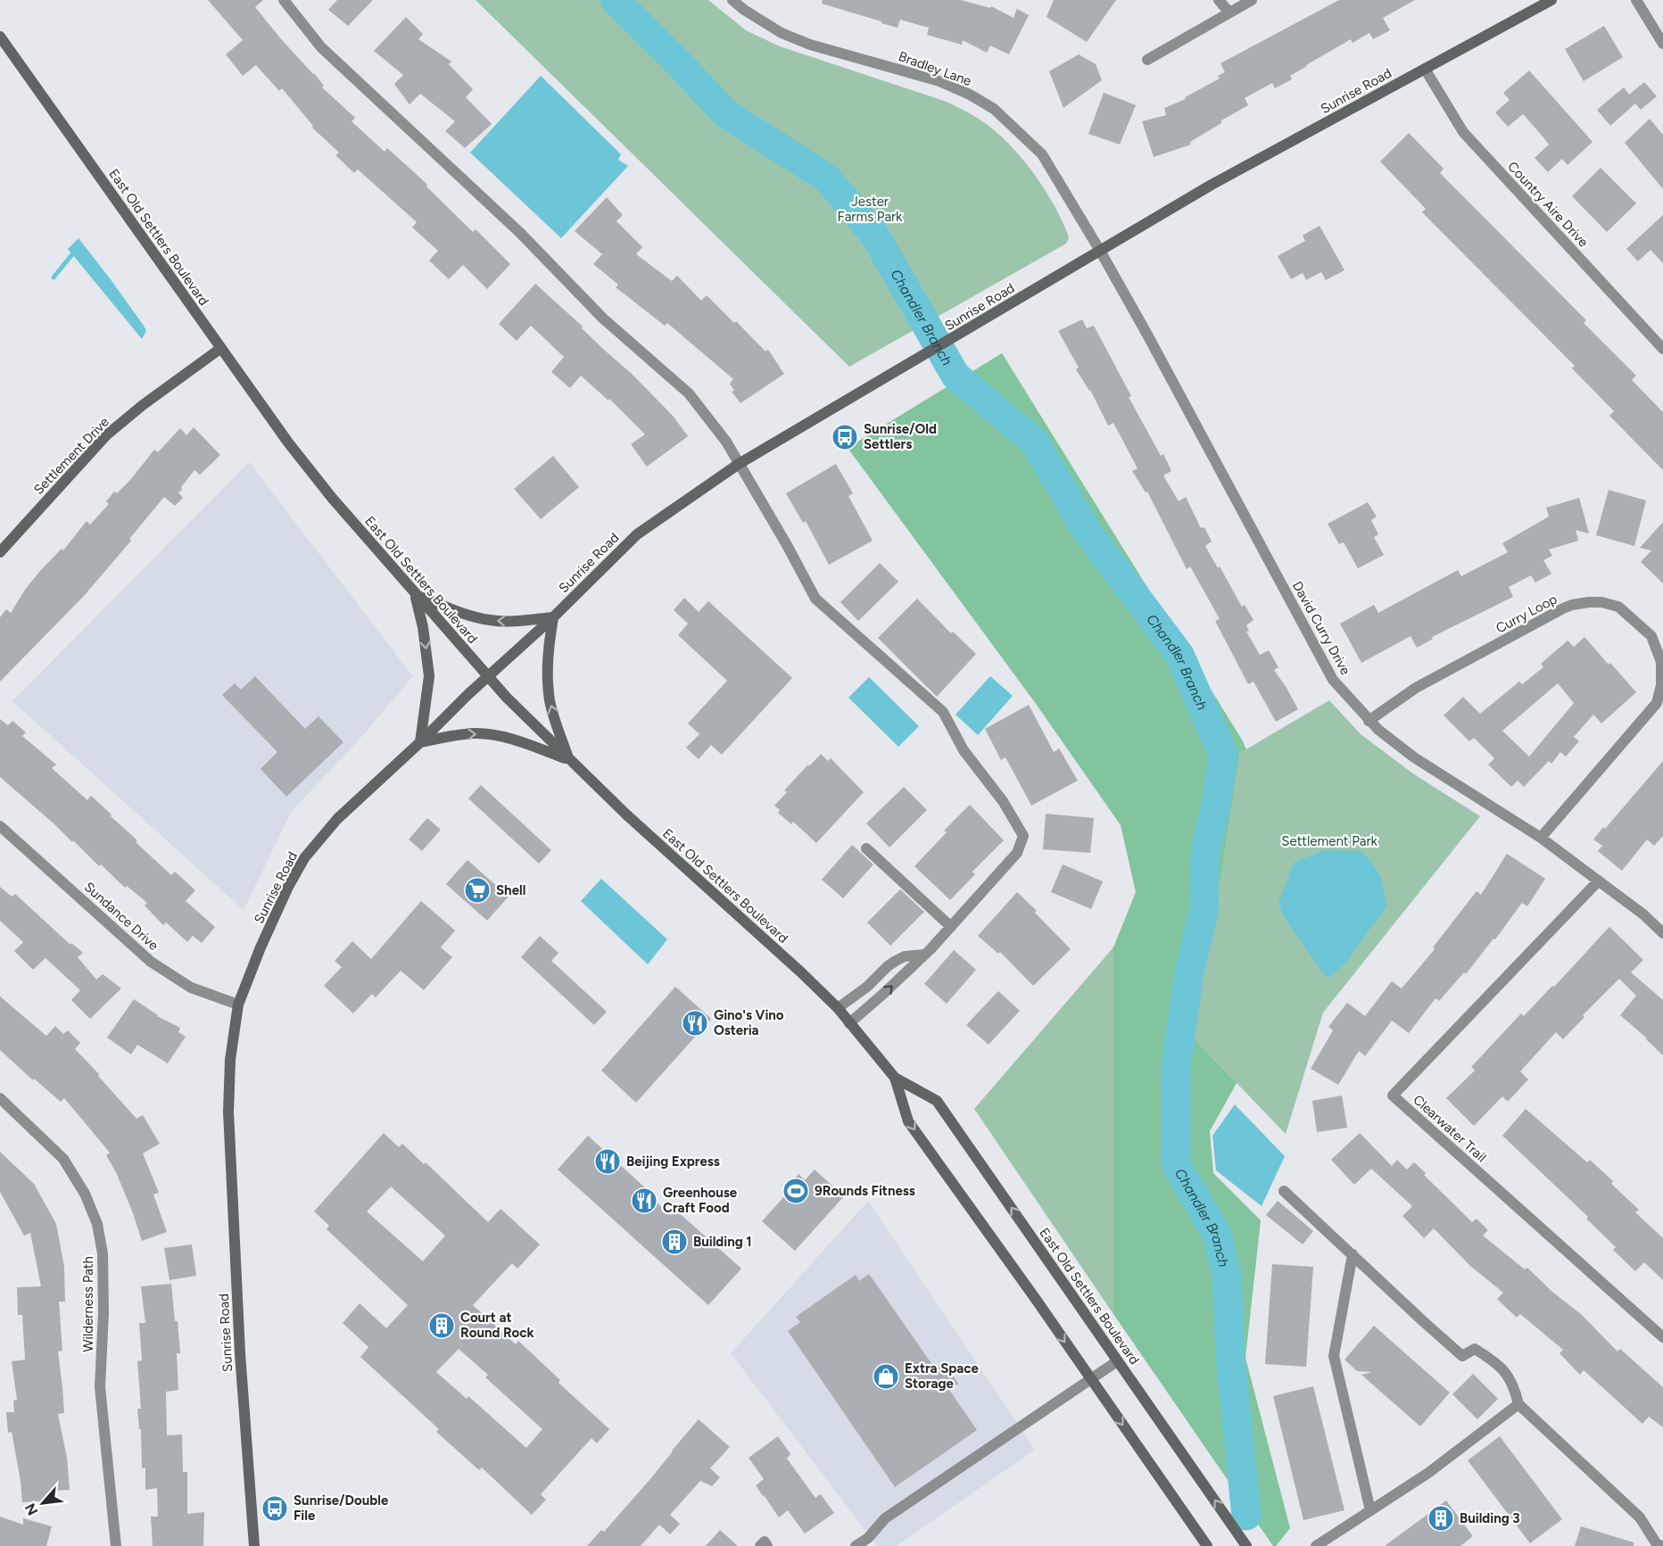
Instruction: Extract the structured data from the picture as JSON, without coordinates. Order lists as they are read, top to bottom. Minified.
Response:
{"streets":{"main road":["Sunrise Road","East Old Settlers Boulevard","Settlement Drive"],"street":["Bradley Lane","Country Aire Drive","Curry Loop","David Curry Drive","Sundance Drive","Clearwater Trail","Wilderness Path"]},"crossings":[["Bradley Lane","Sunrise Road"],["Bradley Lane","David Curry Drive"],["Sunrise Road","Country Aire Drive"],["Sunrise Road","East Old Settlers Boulevard"],["Sunrise Road","David Curry Drive"],["Sunrise Road","Sundance Drive"],["East Old Settlers Boulevard","Settlement Drive"],["Curry Loop","David Curry Drive"],["David Curry Drive","Clearwater Trail"]],"water":["Chandler Branch"],"parks":["Jester Farms Park","Settlement Park"],"places":{"bus stop":["Sunrise/Old Settlers","Sunrise/Double File"],"supermarket":["Shell"],"restaurant":["Gino's Vino Osteria","Beijing Express","Greenhouse Craft Food"],"sports":["9Rounds Fitness"],"building":["Building 1","Court at Round Rock","Building 3"],"shop":["Extra Space Storage"]},"north":"bottom left"}
